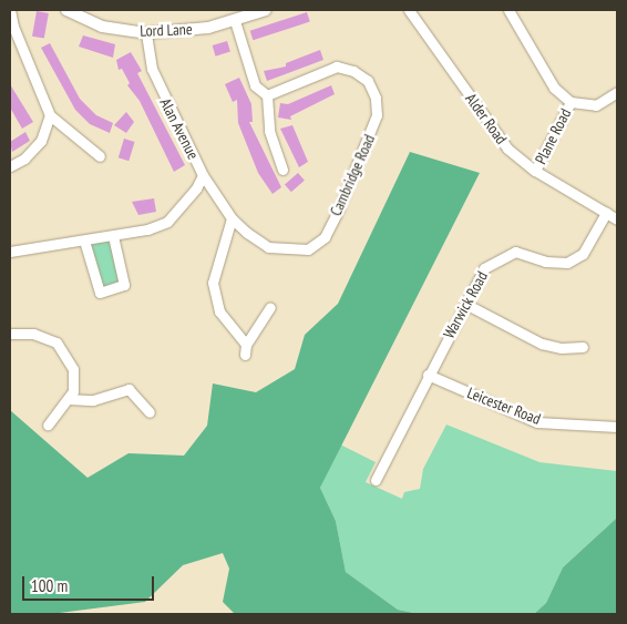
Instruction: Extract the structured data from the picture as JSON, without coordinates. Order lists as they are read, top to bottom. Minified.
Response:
{"streets":{"street":["Lord Lane","Alder Road","Alan Avenue","Plane Road","Cambridge Road","Warwick Road","Leicester Road"]},"crossings":[["Lord Lane","Alan Avenue"],["Alder Road","Plane Road"],["Alder Road","Warwick Road"],["Alan Avenue","Cambridge Road"],["Warwick Road","Leicester Road"]],"scale_bar":"100 m"}
